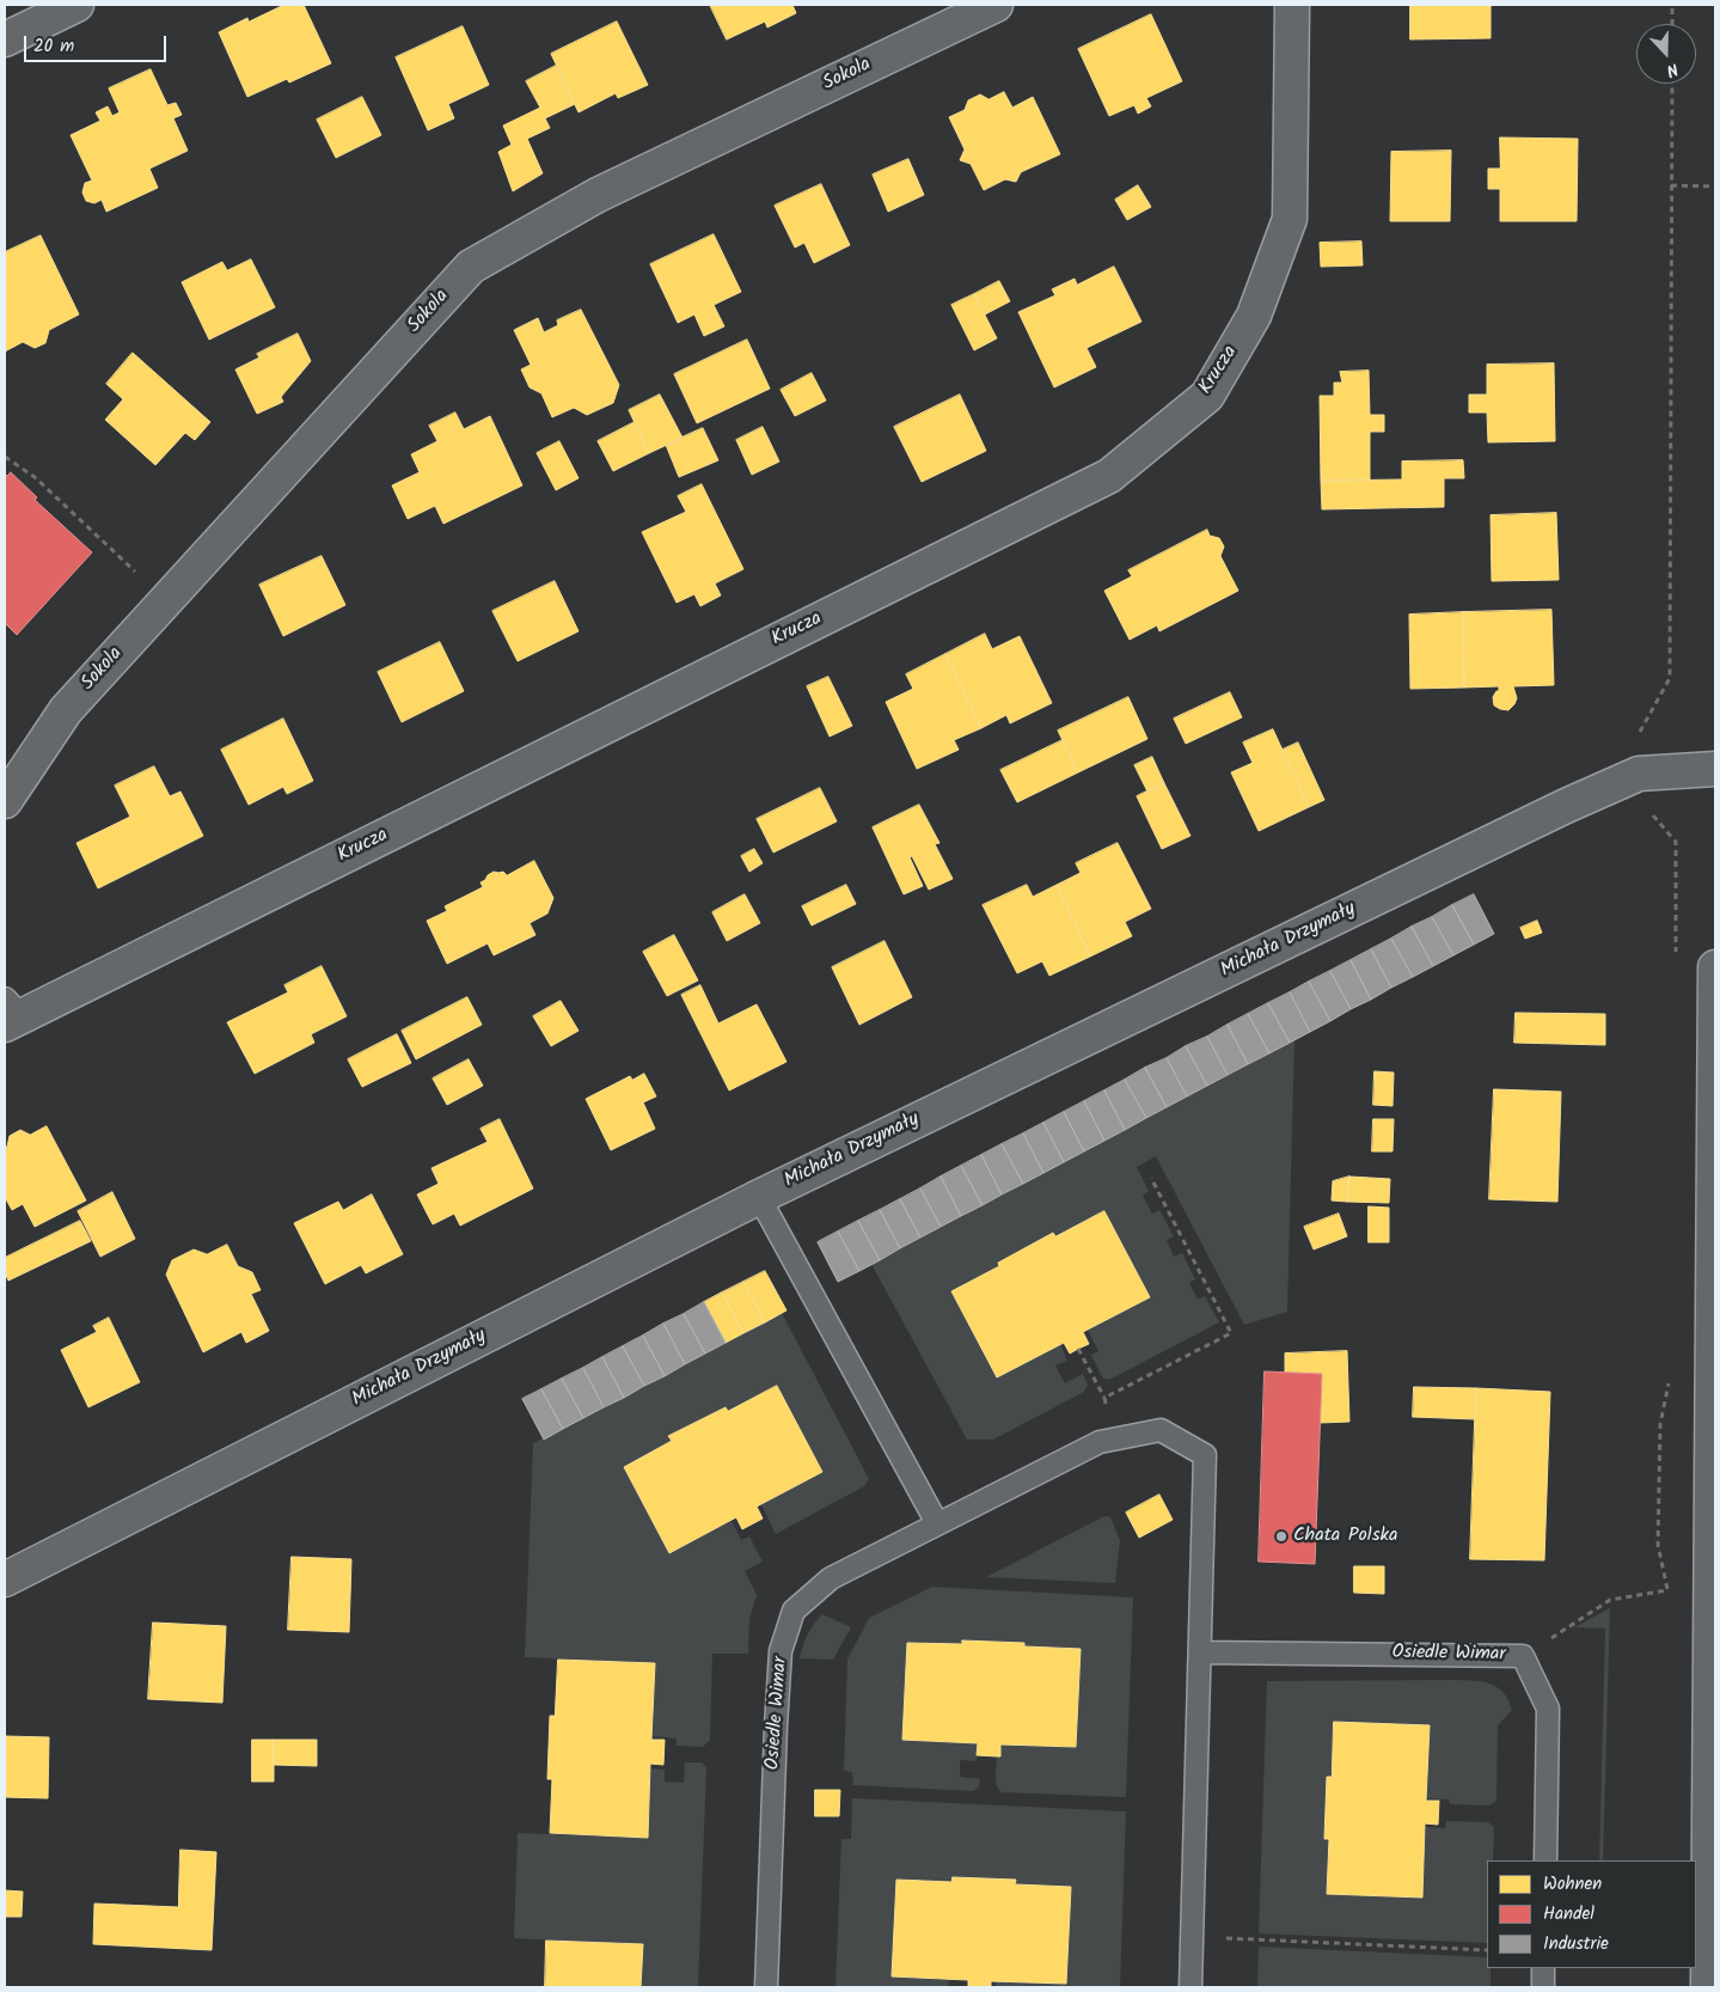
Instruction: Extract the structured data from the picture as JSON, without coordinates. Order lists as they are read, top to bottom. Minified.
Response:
{"streets":{"street":["Sokola","Krucza","Michała Drzymały"],"lane":["Osiedle Wimar"]},"places":["Chata Polska"],"legend":["Wohnen","Handel","Industrie"],"scale_bar":"20 m","north":"bottom"}
